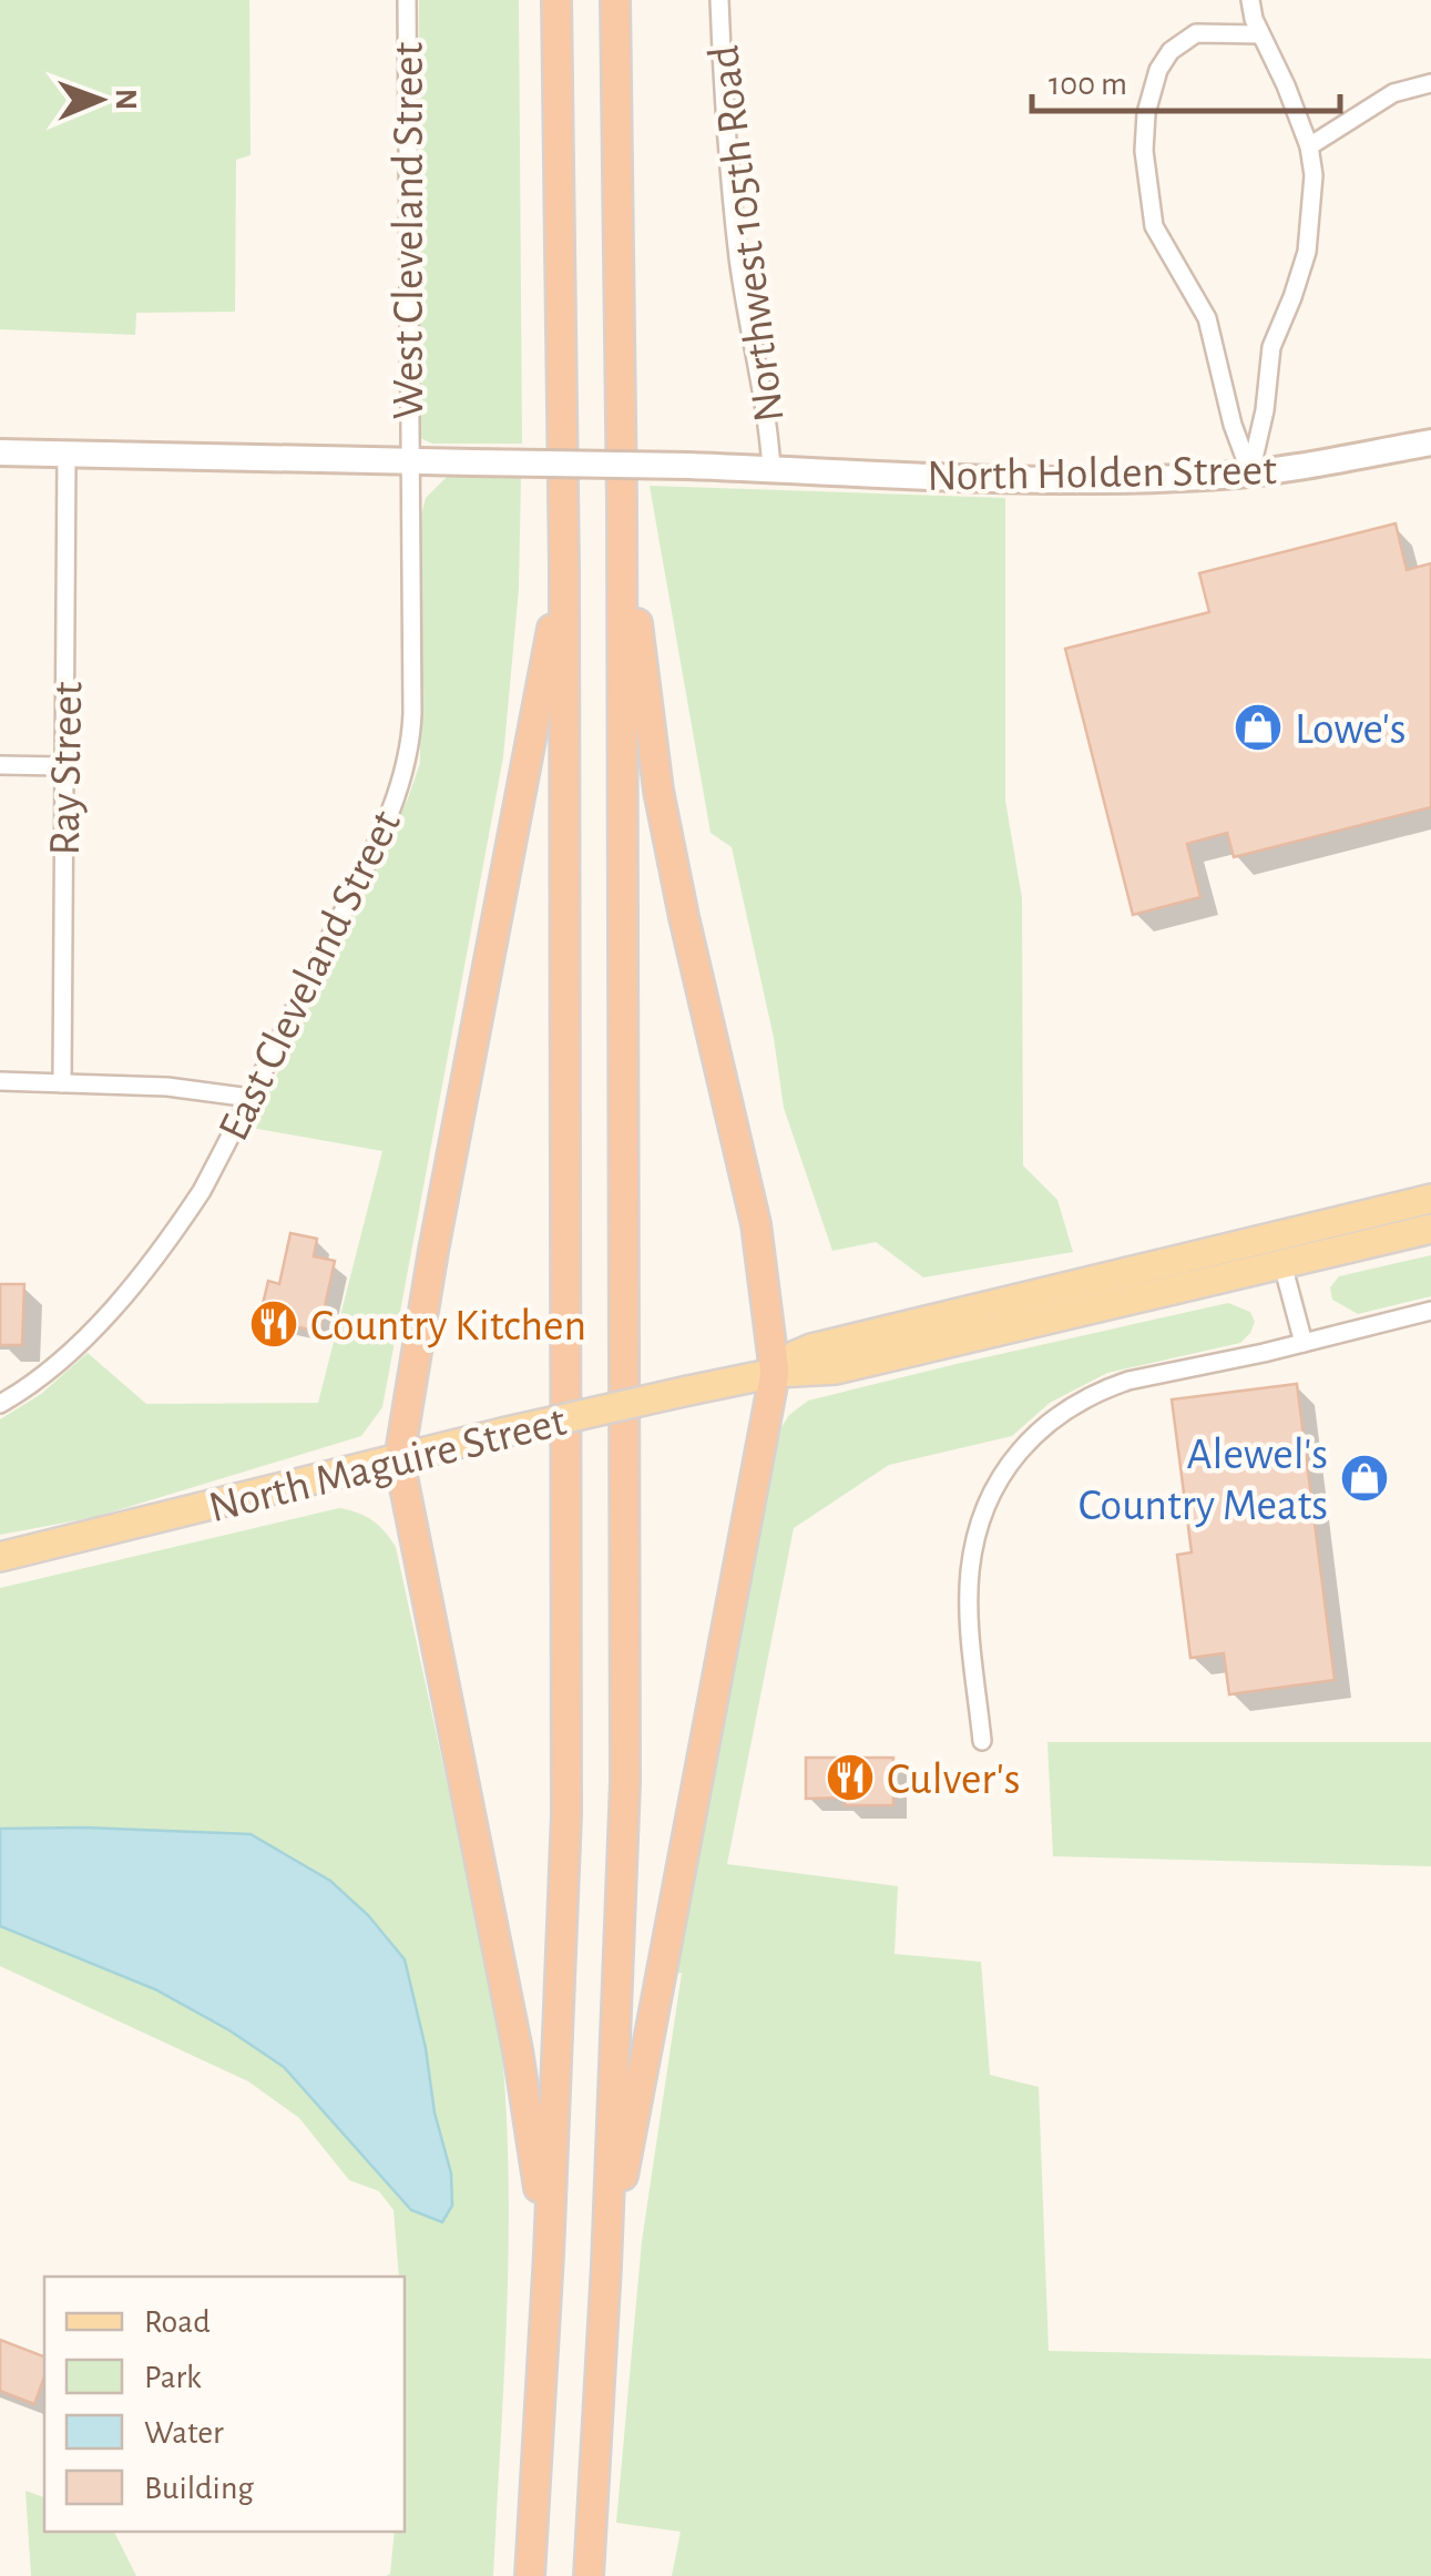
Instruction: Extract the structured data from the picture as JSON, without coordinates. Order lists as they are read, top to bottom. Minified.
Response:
{"streets":{"main road":["North Holden Street","North Maguire Street"],"street":["West Cleveland Street","Northwest 105th Road","Ray Street","East Cleveland Street"]},"crossings":[["West Cleveland Street","North Holden Street"],["West Cleveland Street","East Cleveland Street"],["Northwest 105th Road","North Holden Street"],["North Holden Street","East Cleveland Street"]],"places":{"shop":["Lowe's","Alewel's Country Meats"],"restaurant":["Country Kitchen","Culver's"]},"legend":["Road","Park","Water","Building"],"scale_bar":"100 m","north":"right"}
